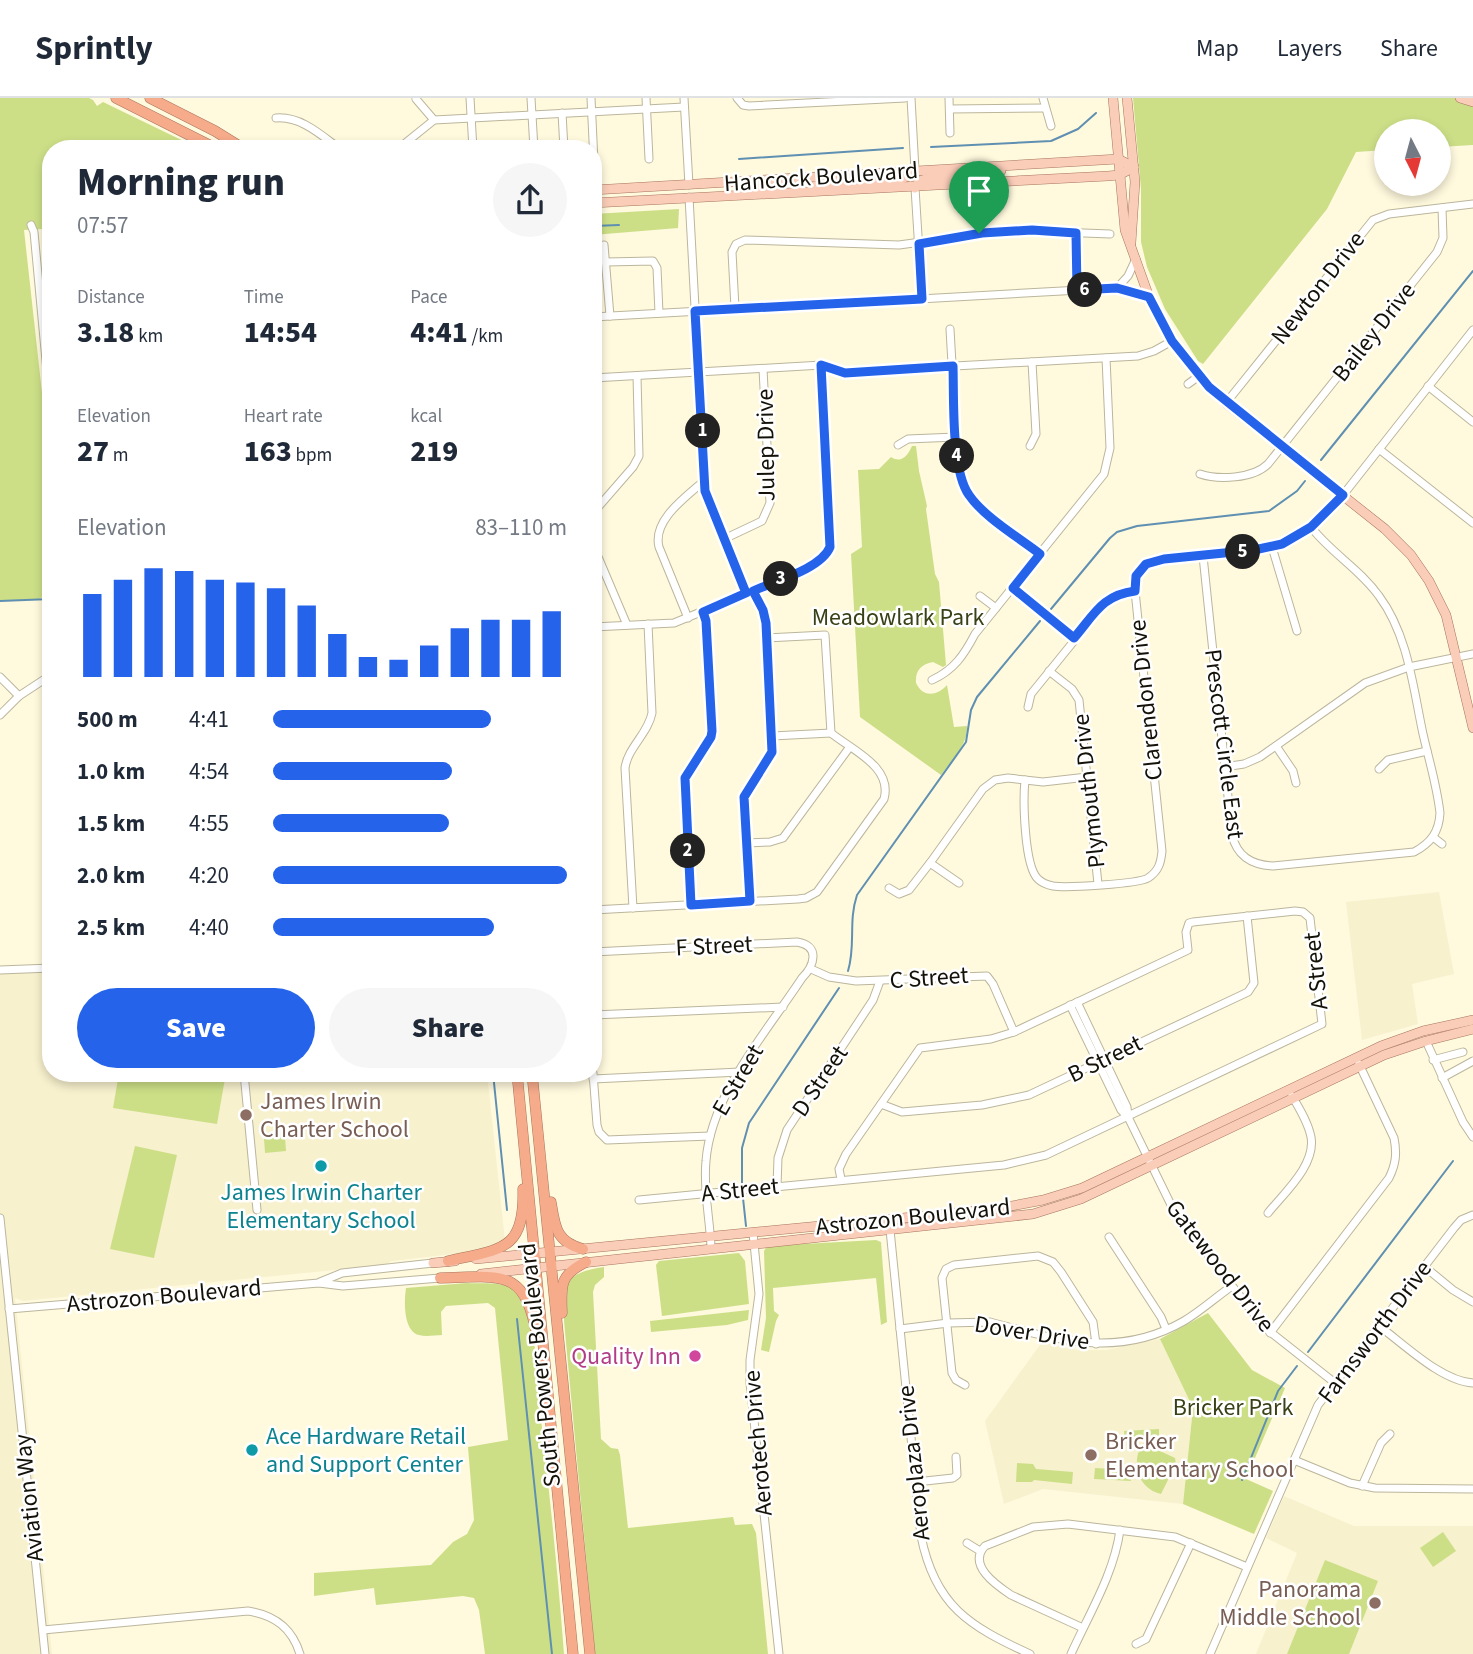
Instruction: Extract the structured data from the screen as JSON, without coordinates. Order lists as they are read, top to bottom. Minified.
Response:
{"streets":{"highway":["South Powers Boulevard"],"main road":["Hancock Boulevard","Astrozon Boulevard"],"street":["Newton Drive","Bailey Drive","Julep Drive","Clarendon Drive","Prescott Circle East","Plymouth Drive","F Street","A Street","C Street","B Street","E Street","D Street","Gatewood Drive","Farnsworth Drive","Dover Drive","Aerotech Drive","Aeroplaza Drive","Aviation Way"]},"crossings":[["Newton Drive","Bailey Drive"],["Clarendon Drive","Prescott Circle East"],["Clarendon Drive","Plymouth Drive"],["F Street","C Street"],["F Street","E Street"],["A Street","C Street"],["A Street","B Street"],["A Street","E Street"],["A Street","D Street"],["A Street","Gatewood Drive"],["C Street","E Street"],["C Street","D Street"],["B Street","Gatewood Drive"],["E Street","Astrozon Boulevard"],["Astrozon Boulevard","Gatewood Drive"],["Astrozon Boulevard","South Powers Boulevard"],["Astrozon Boulevard","Aerotech Drive"],["Astrozon Boulevard","Aeroplaza Drive"],["Astrozon Boulevard","Aviation Way"],["Gatewood Drive","Farnsworth Drive"],["Gatewood Drive","Dover Drive"],["Dover Drive","Aeroplaza Drive"]],"parks":["Meadowlark Park","Bricker Park"],"places":["James Irwin Charter School","James Irwin Charter Elementary School","Quality Inn","Ace Hardware Retail and Support Center","Bricker Elementary School","Panorama Middle School"],"north":"bottom","page":{"header":"Sprintly","nav":["Map","Layers","Share"],"heading":["Morning run","07:57"],"stats":[["Distance","3.18 km"],["Time","14:54"],["Pace","4:41 /km"],["Elevation","27 m"],["Heart rate","163 bpm"],["kcal","219"]],"pins":["6","1","4","5","3","2"],"chart":["Elevation","83–110 m"],"list":[{"name":"500 m","note":"4:41"},{"name":"1.0 km","note":"4:54"},{"name":"1.5 km","note":"4:55"},{"name":"2.0 km","note":"4:20"},{"name":"2.5 km","note":"4:40"}],"buttons":["Save","Share"]}}
